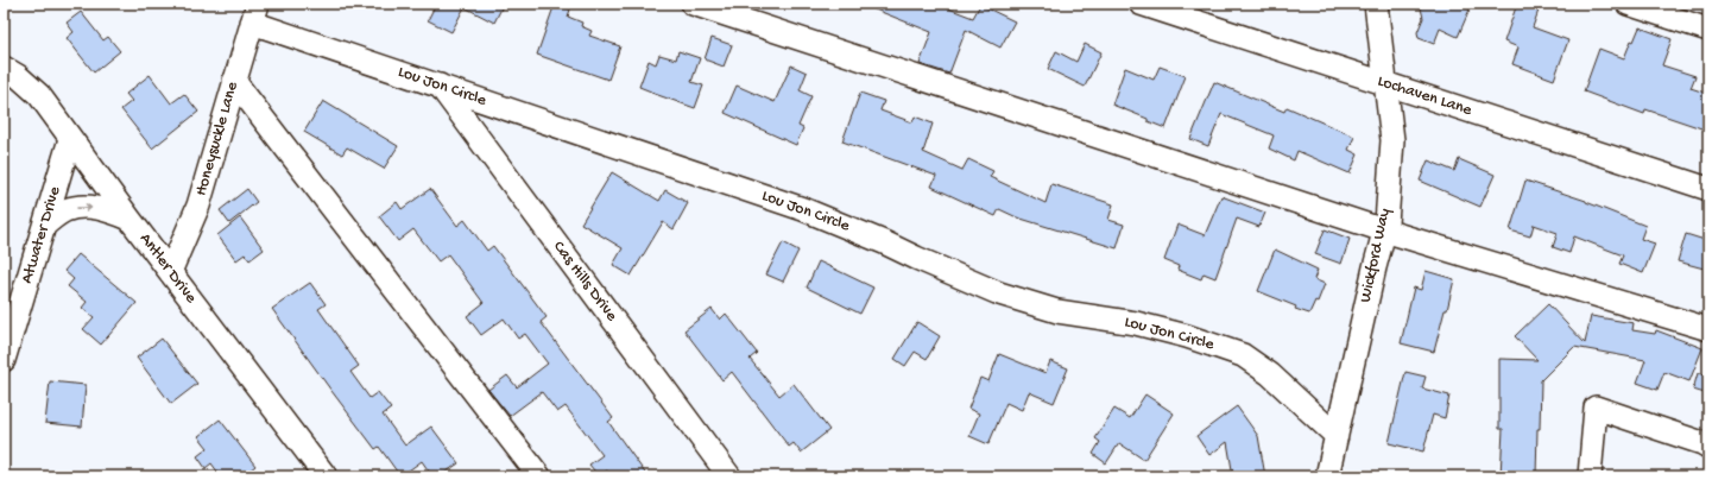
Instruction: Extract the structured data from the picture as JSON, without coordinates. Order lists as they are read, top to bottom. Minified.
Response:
{"streets":{"street":["Lou Jon Circle","Lochaven Lane","Honeysuckle Lane","Atwater Drive","Wickford Way","Antler Drive","Cas Hills Drive"]},"crossings":[["Lou Jon Circle","Honeysuckle Lane"],["Lou Jon Circle","Wickford Way"],["Lou Jon Circle","Cas Hills Drive"],["Lochaven Lane","Wickford Way"],["Honeysuckle Lane","Antler Drive"],["Atwater Drive","Antler Drive"]]}
